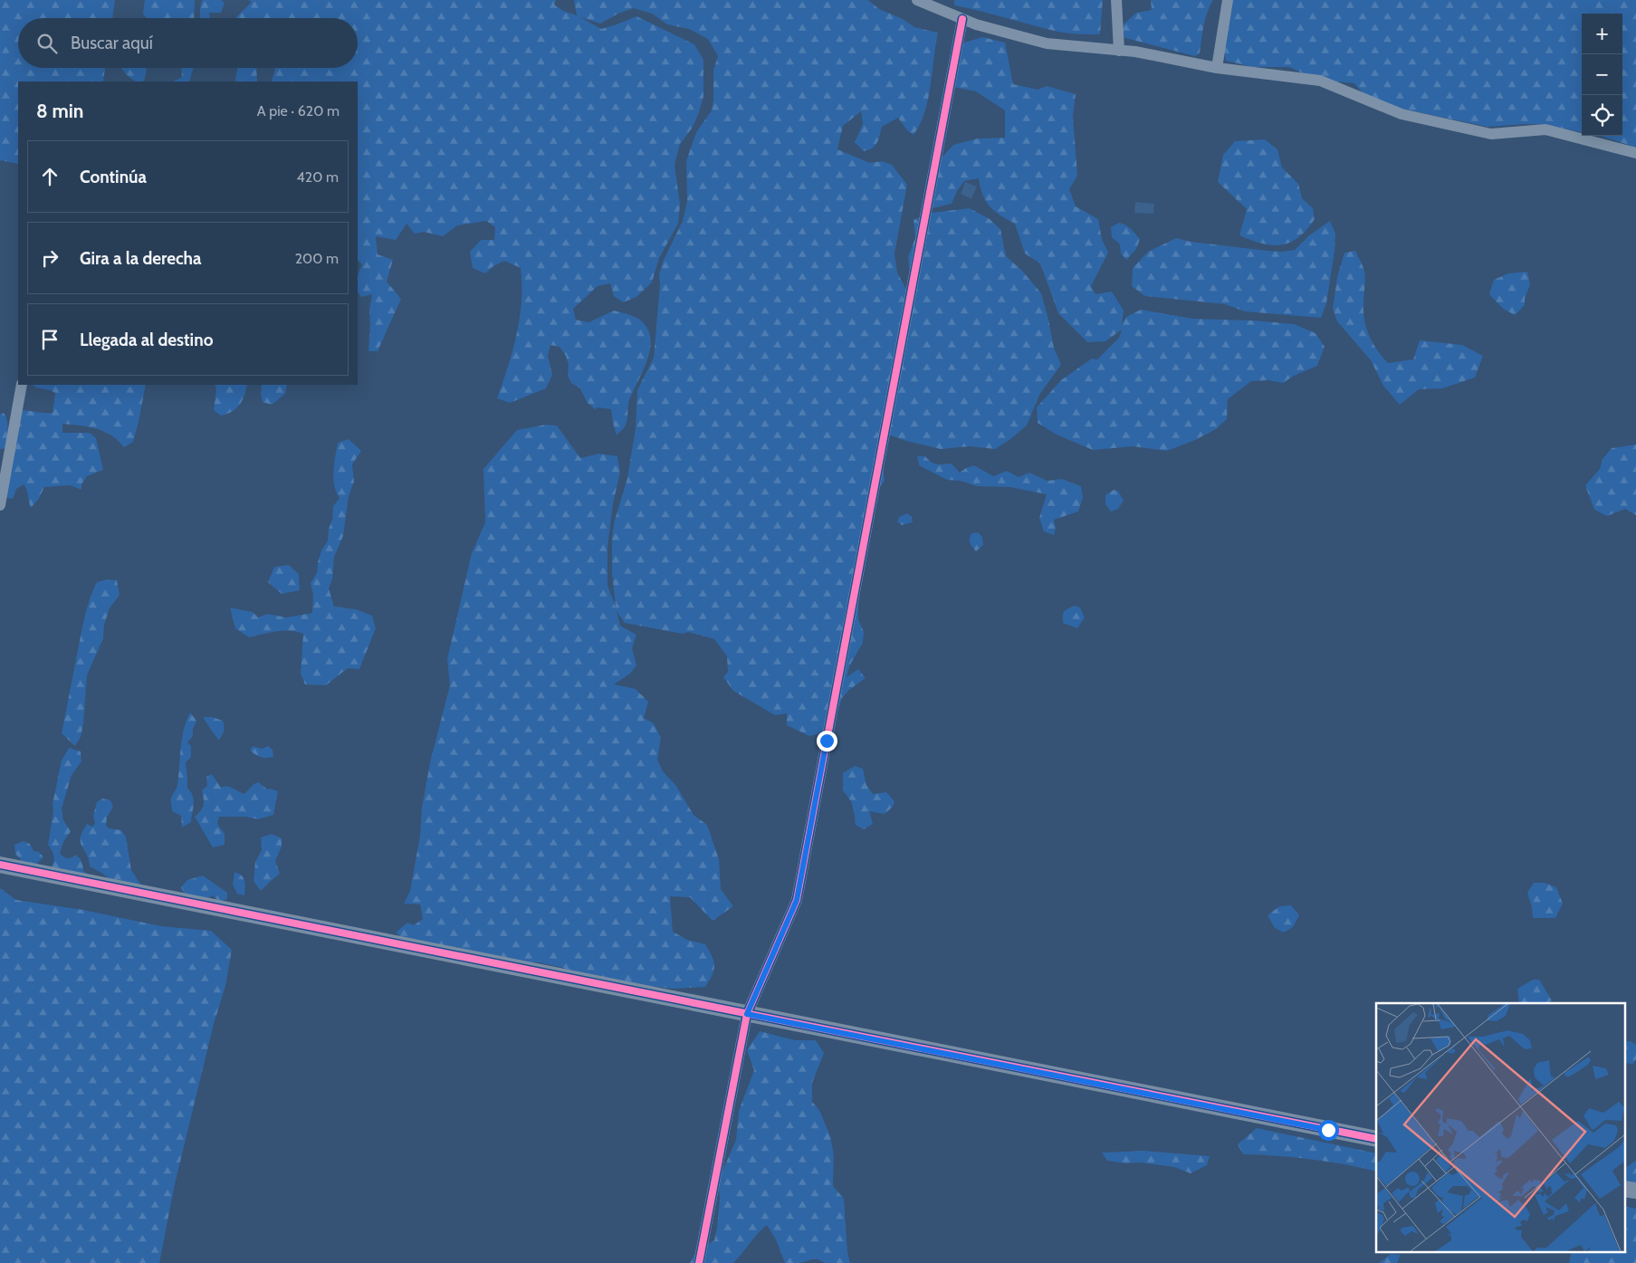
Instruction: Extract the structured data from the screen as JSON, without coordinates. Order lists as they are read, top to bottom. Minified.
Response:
{"page":{"map_buttons":["+","−"],"search":"Buscar aquí","heading":["8 min","A pie · 620 m"],"list":[["Continúa","420 m"],["Gira a la derecha","200 m"],"Llegada al destino"]}}
